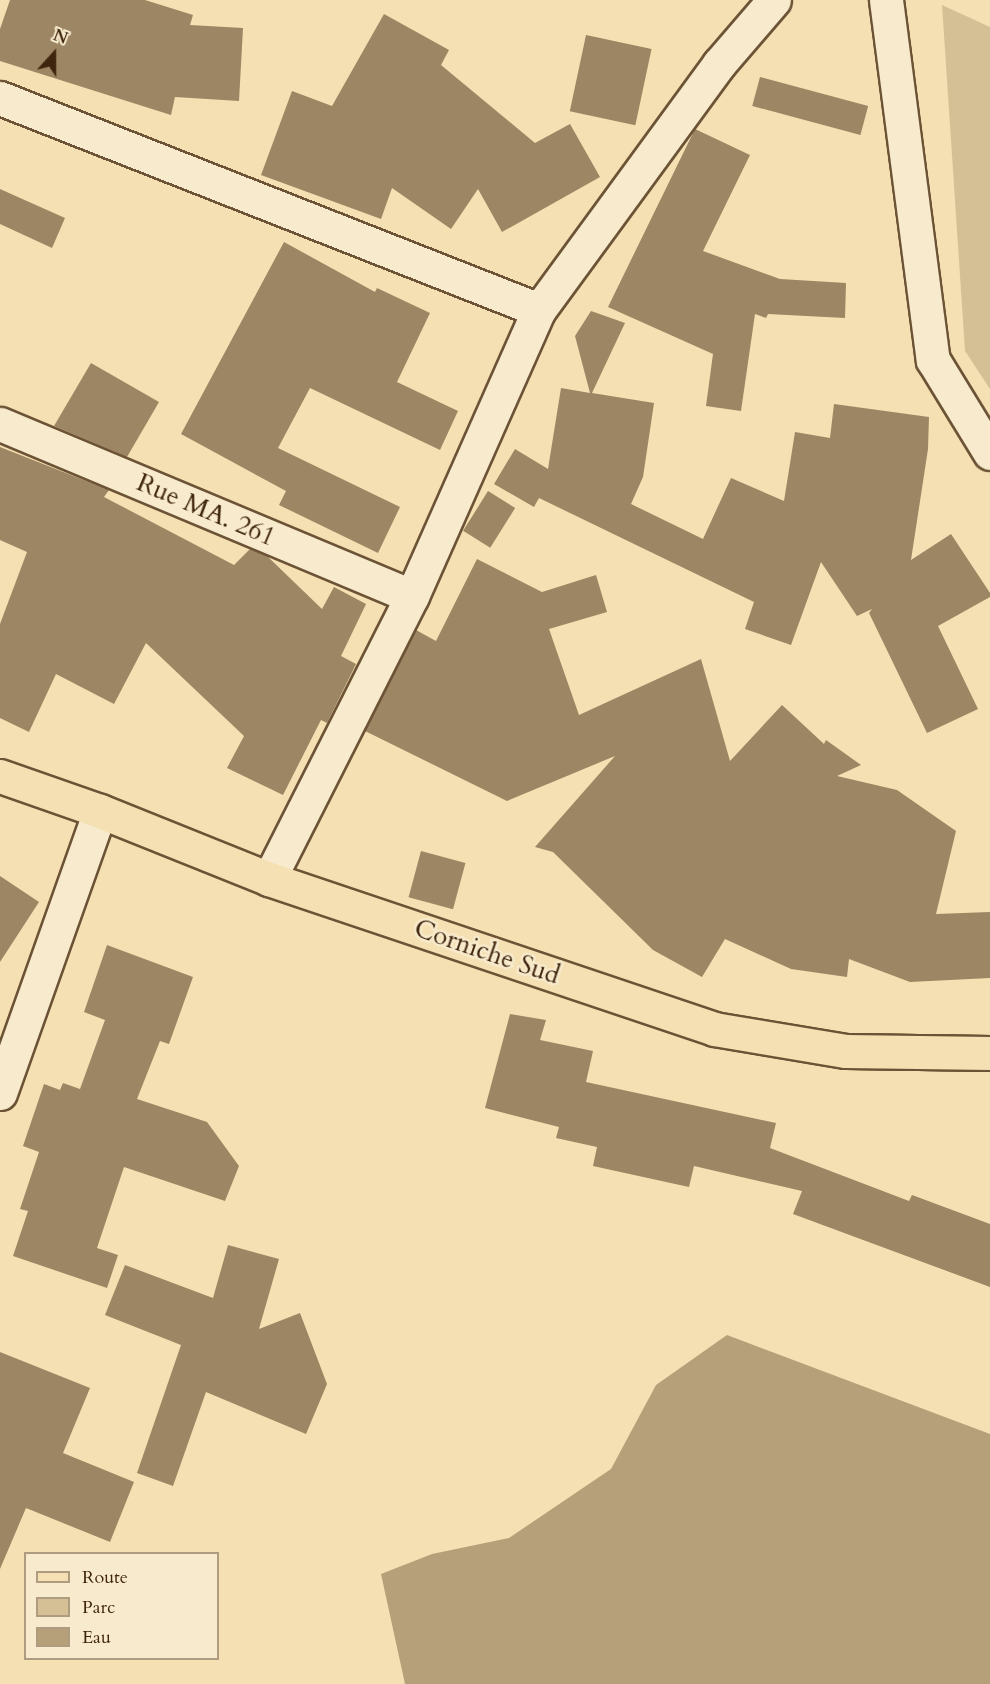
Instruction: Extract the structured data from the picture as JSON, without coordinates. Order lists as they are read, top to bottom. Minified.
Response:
{"streets":{"main road":["Corniche Sud"],"street":["Rue MA. 261"]},"legend":["Route","Parc","Eau"],"north":"top"}
